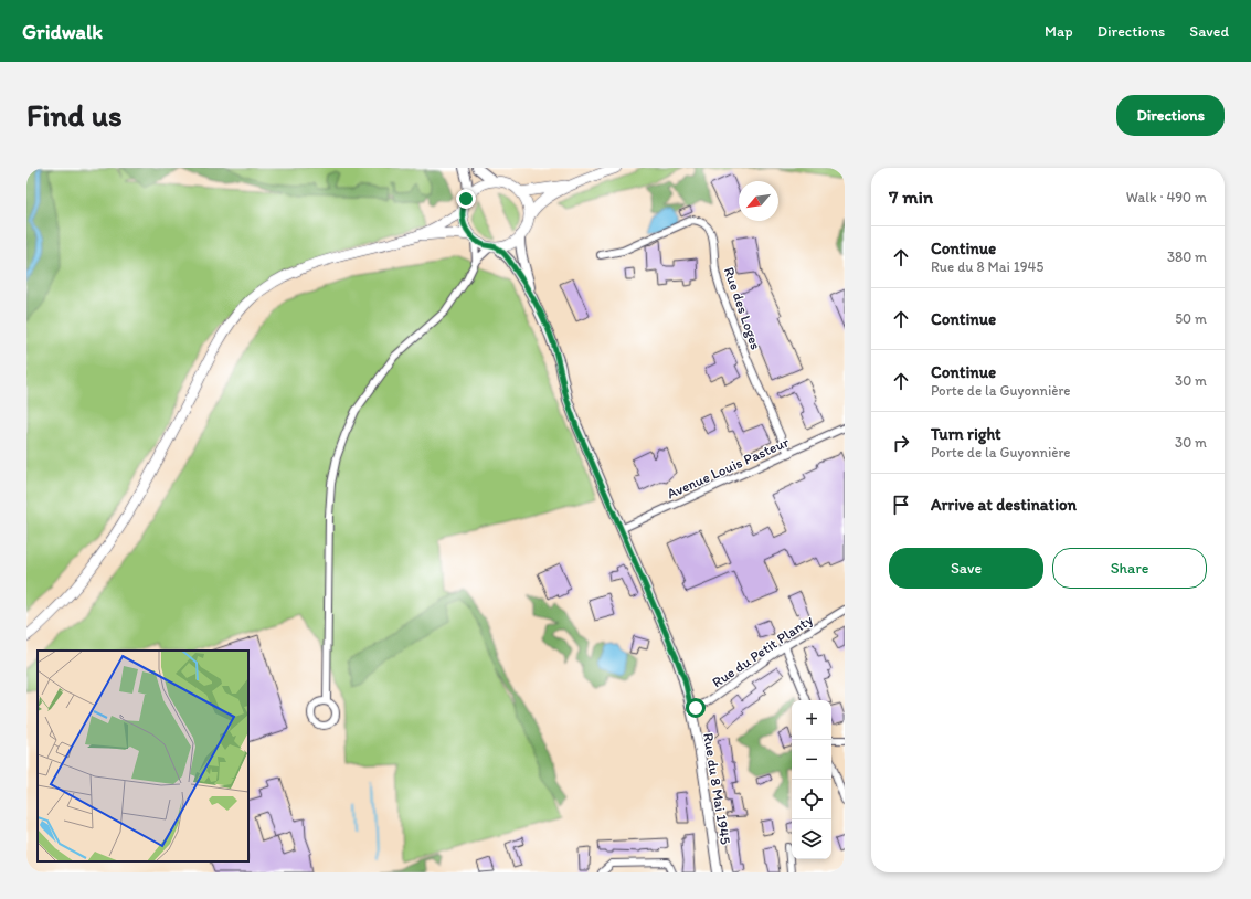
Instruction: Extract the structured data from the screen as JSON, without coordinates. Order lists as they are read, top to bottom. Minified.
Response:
{"streets":{"main road":["Rue du 8 Mai 1945"],"street":["Rue des Loges","Avenue Louis Pasteur","Rue du Petit Planty"]},"crossings":[["Rue des Loges","Avenue Louis Pasteur"],["Avenue Louis Pasteur","Rue du 8 Mai 1945"],["Rue du Petit Planty","Rue du 8 Mai 1945"]],"north":"bottom left","page":{"header":"Gridwalk","nav":["Map","Directions","Saved"],"buttons":["Directions",["Save","Share"]],"title":"Find us","heading":["7 min","Walk · 490 m"],"list":[["Continue","Rue du 8 Mai 1945","380 m"],["Continue","50 m"],["Continue","Porte de la Guyonnière","30 m"],["Turn right","Porte de la Guyonnière","30 m"],"Arrive at destination"],"map_buttons":["+","−"]}}
